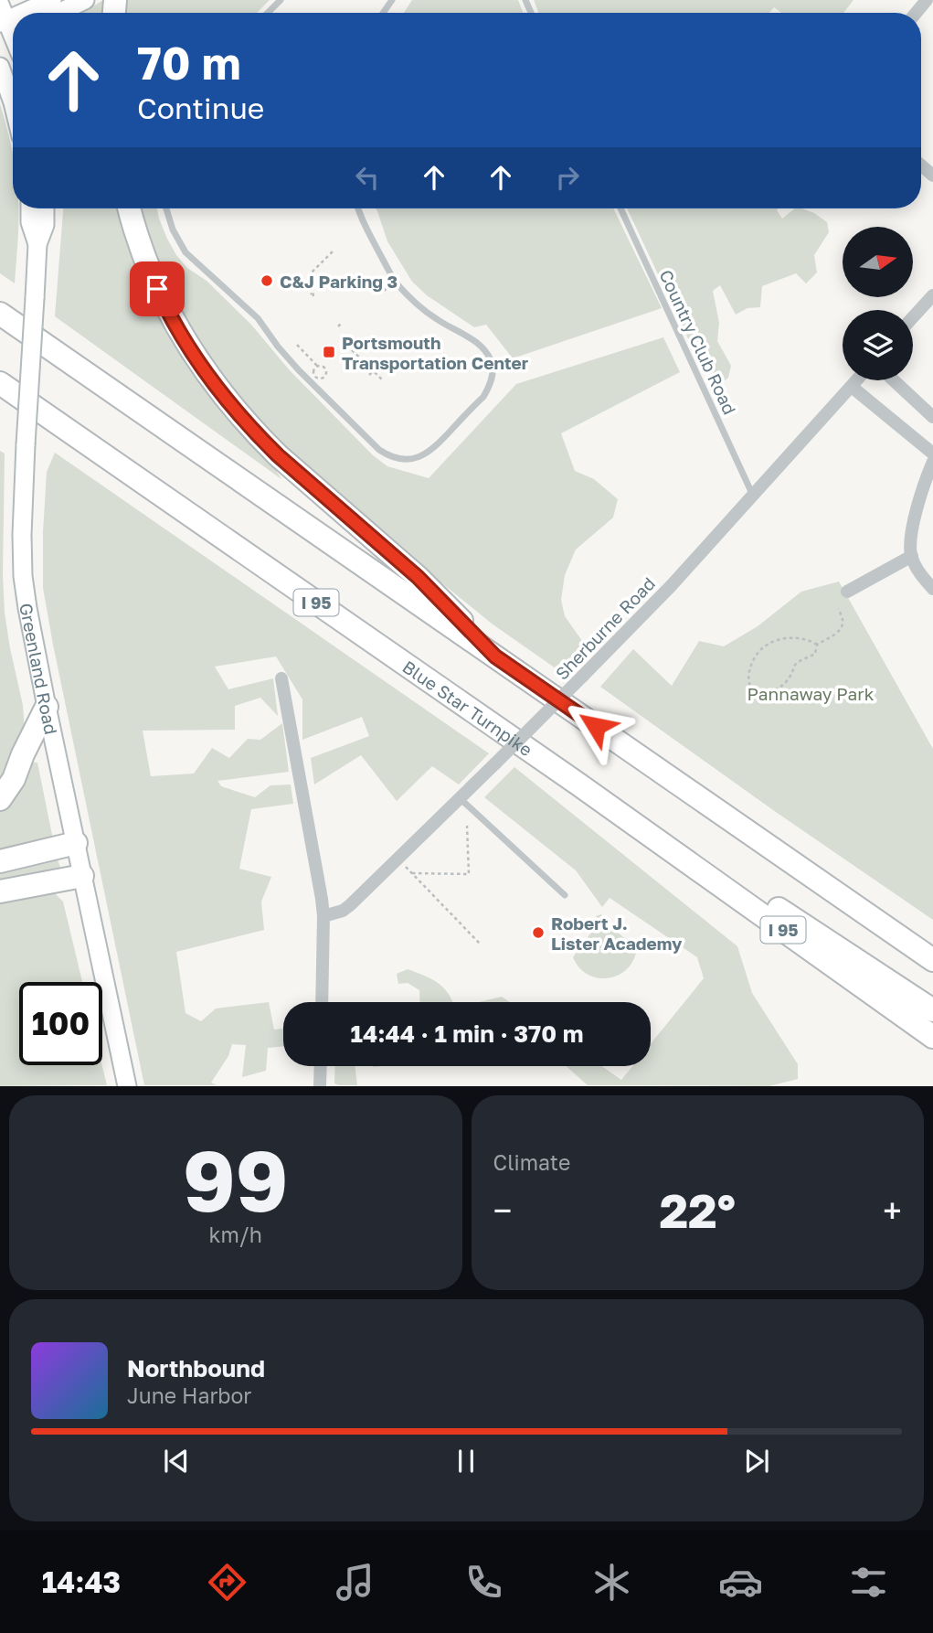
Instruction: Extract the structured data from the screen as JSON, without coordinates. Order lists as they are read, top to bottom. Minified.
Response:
{"streets":{"highway":["I 95","Blue Star Turnpike"],"main road":["Greenland Road"],"street":["Sherburne Road"],"lane":["Country Club Road"]},"crossings":[["Country Club Road","Sherburne Road"]],"parks":["Pannaway Park"],"places":{"other":["C&J Parking 3","Robert J. Lister Academy"],"transit":["Portsmouth Transportation Center"]},"north":"right","page":{"turn":["70 m","Continue"],"limit":"100","trip":"14:44 · 1 min · 370 m","tile":[["99","km/h"],"Climate"],"heat":["−","22°","+"],"song":["Northbound","June Harbor"],"tabs":"14:43"}}
